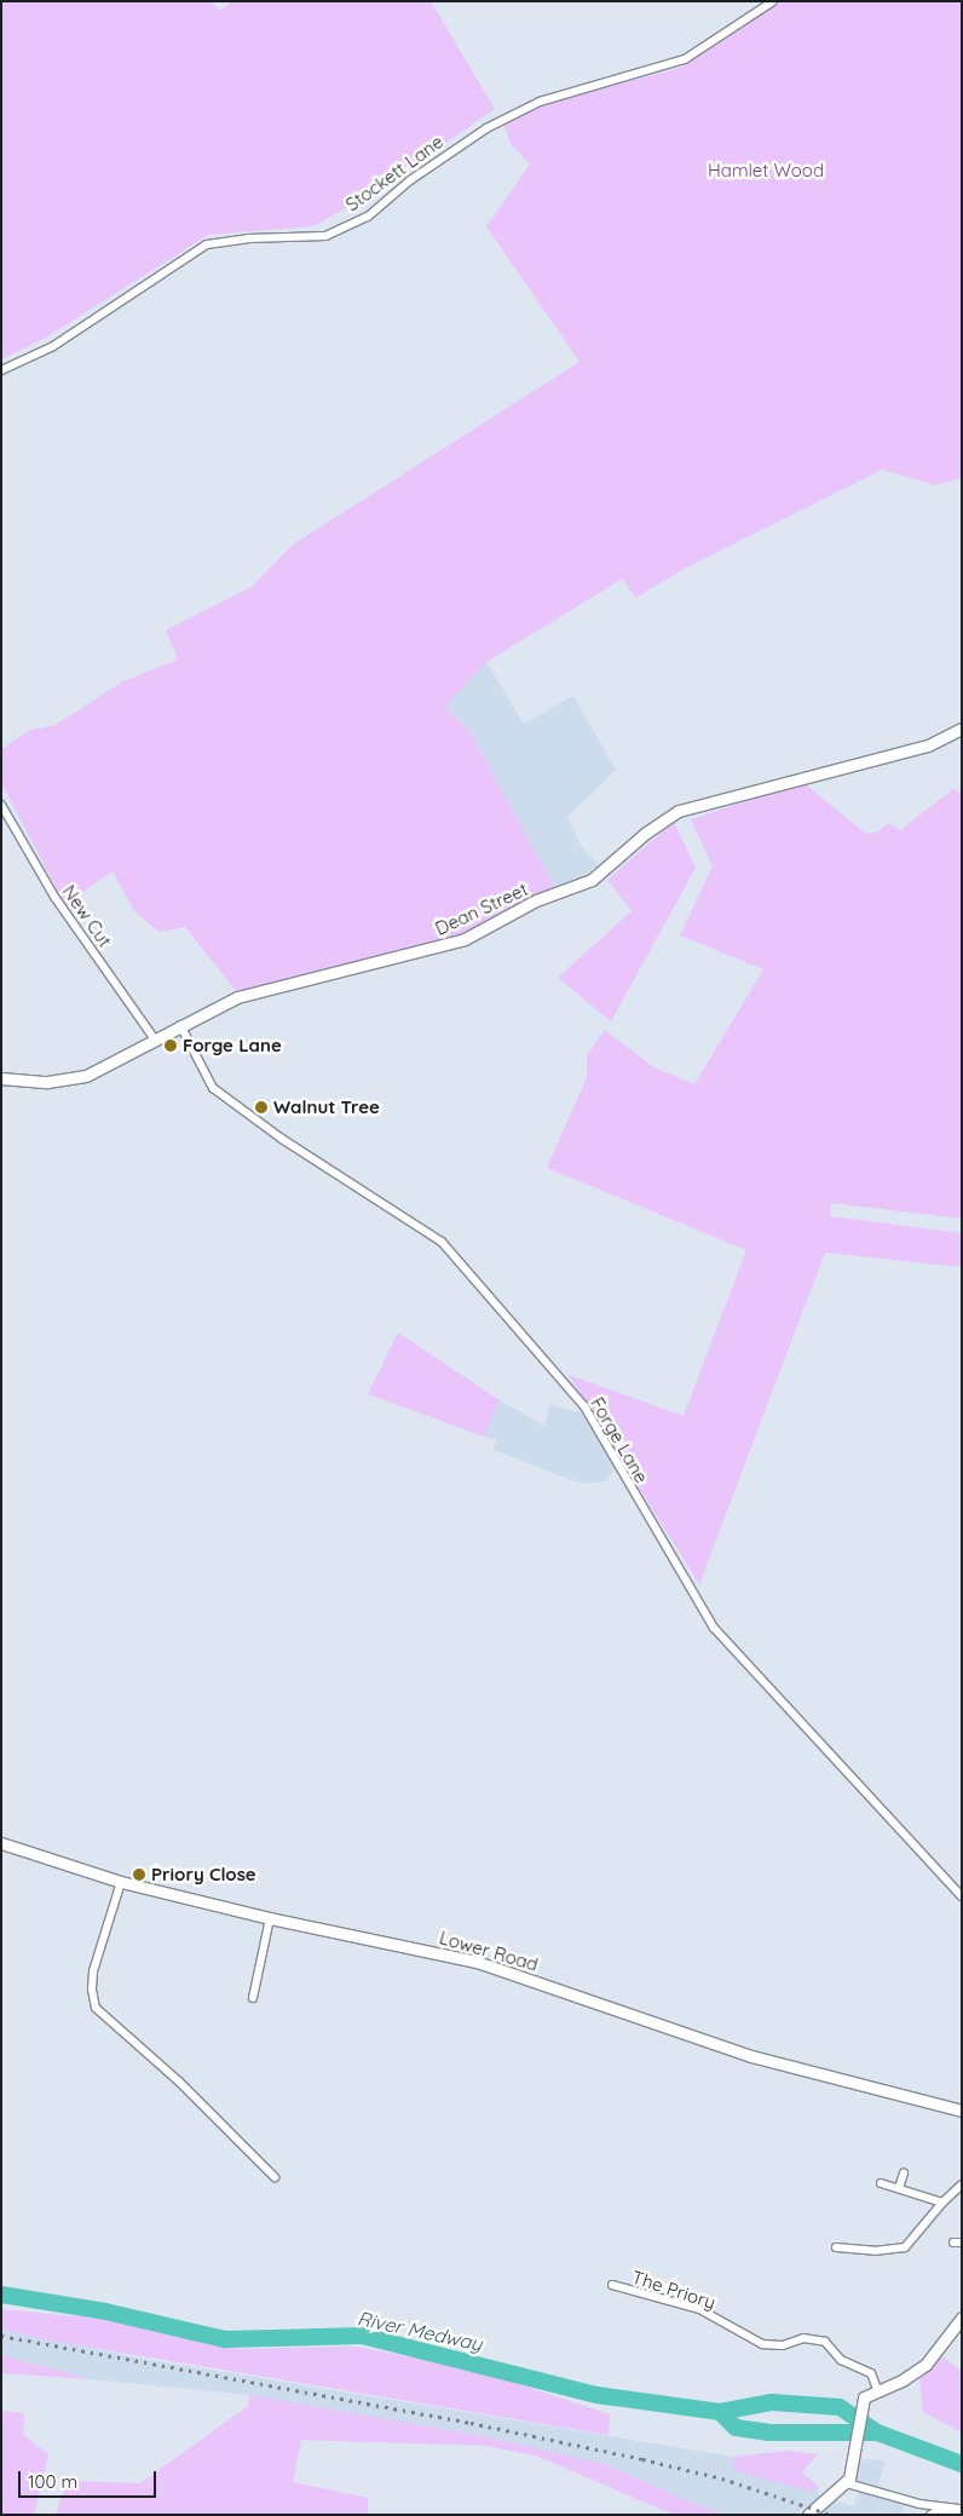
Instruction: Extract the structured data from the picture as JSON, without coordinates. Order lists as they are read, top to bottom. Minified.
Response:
{"streets":{"street":["Stockett Lane","Dean Street","New Cut","Forge Lane","Lower Road","The Priory"]},"crossings":[["Dean Street","New Cut"],["Dean Street","Forge Lane"]],"water":["River Medway"],"parks":["Hamlet Wood"],"places":["Forge Lane","Walnut Tree","Priory Close"],"scale_bar":"100 m"}
